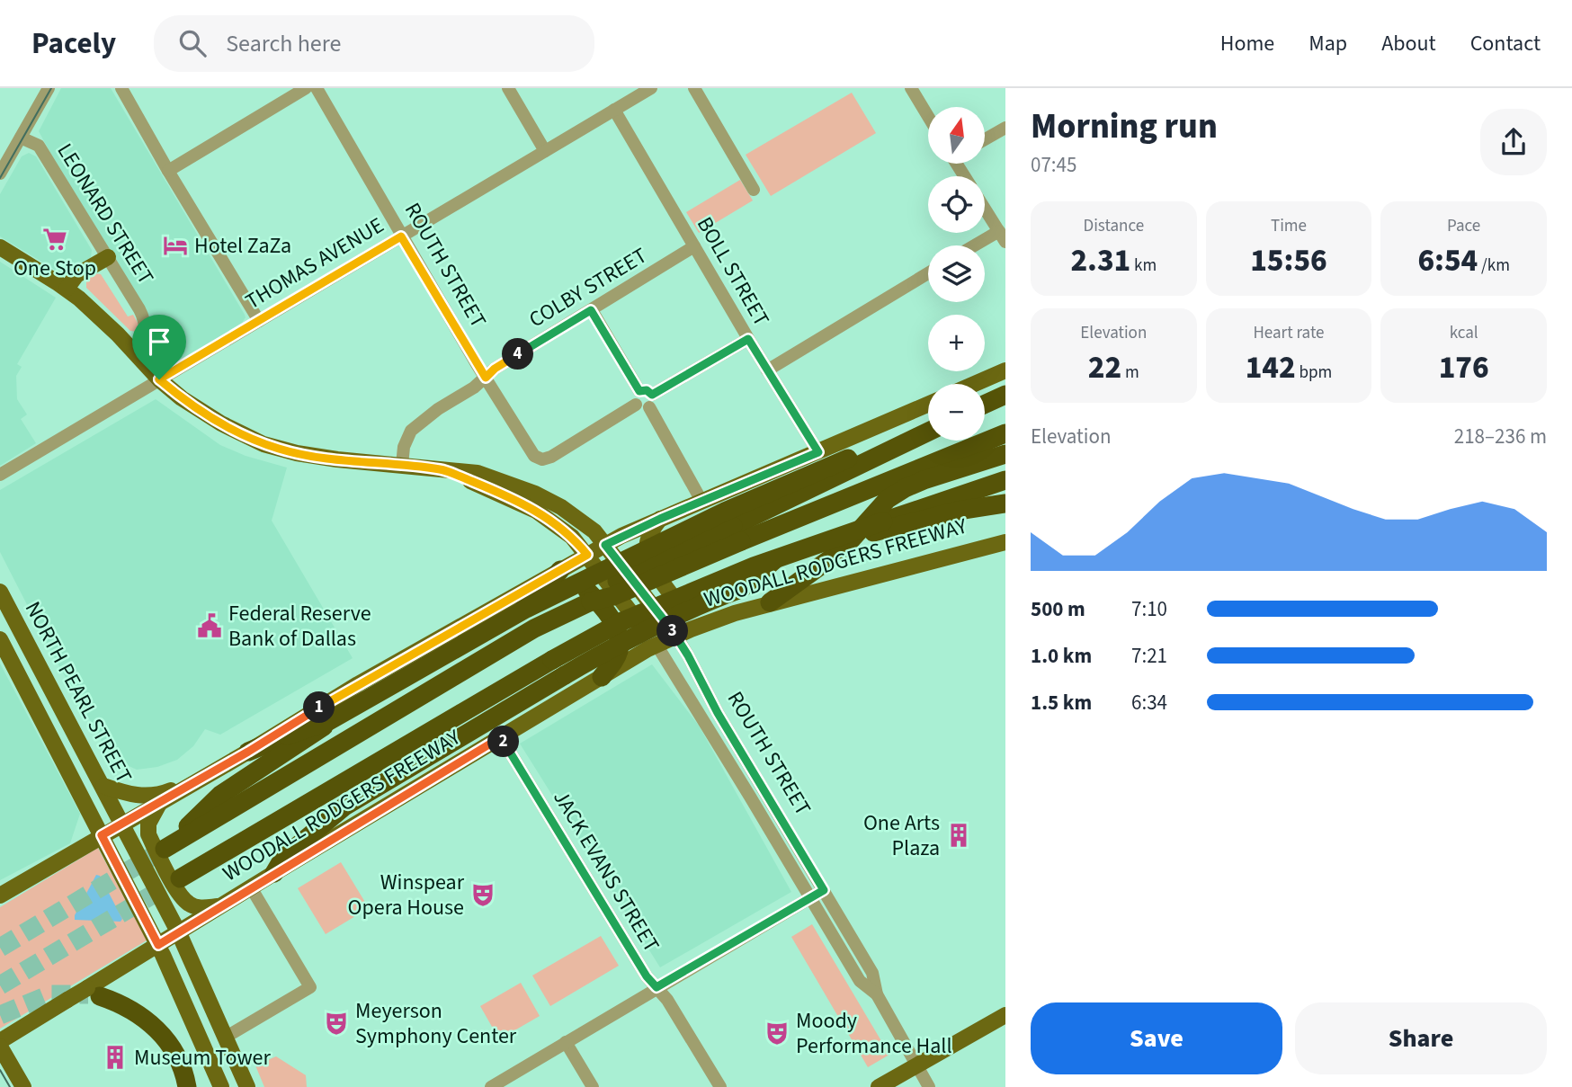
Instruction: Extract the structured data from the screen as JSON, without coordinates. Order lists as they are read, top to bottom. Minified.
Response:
{"streets":{"highway":["WOODALL RODGERS FREEWAY"],"main road":["ROUTH STREET","NORTH PEARL STREET"],"street":["LEONARD STREET","THOMAS AVENUE","BOLL STREET","COLBY STREET","JACK EVANS STREET"]},"crossings":[["THOMAS AVENUE","ROUTH STREET"],["THOMAS AVENUE","BOLL STREET"],["ROUTH STREET","COLBY STREET"],["ROUTH STREET","WOODALL RODGERS FREEWAY"],["BOLL STREET","COLBY STREET"],["WOODALL RODGERS FREEWAY","NORTH PEARL STREET"],["WOODALL RODGERS FREEWAY","JACK EVANS STREET"]],"places":{"supermarket":["One Stop"],"hotel":["Hotel ZaZa"],"public building":["Federal Reserve Bank of Dallas"],"building":["One Arts Plaza","Museum Tower"],"theatre":["Winspear Opera House","Meyerson Symphony Center","Moody Performance Hall"]},"north":"top","page":{"header":"Pacely","search":"Search here","nav":["Home","Map","About","Contact"],"heading":["Morning run","07:45"],"map_buttons":["+","−"],"stats":[["Distance","2.31 km"],["Time","15:56"],["Pace","6:54 /km"],["Elevation","22 m"],["Heart rate","142 bpm"],["kcal","176"]],"pins":["4","3","1","2"],"chart":["Elevation","218–236 m"],"list":[{"name":"500 m","note":"7:10"},{"name":"1.0 km","note":"7:21"},{"name":"1.5 km","note":"6:34"}],"buttons":["Save","Share"]}}
